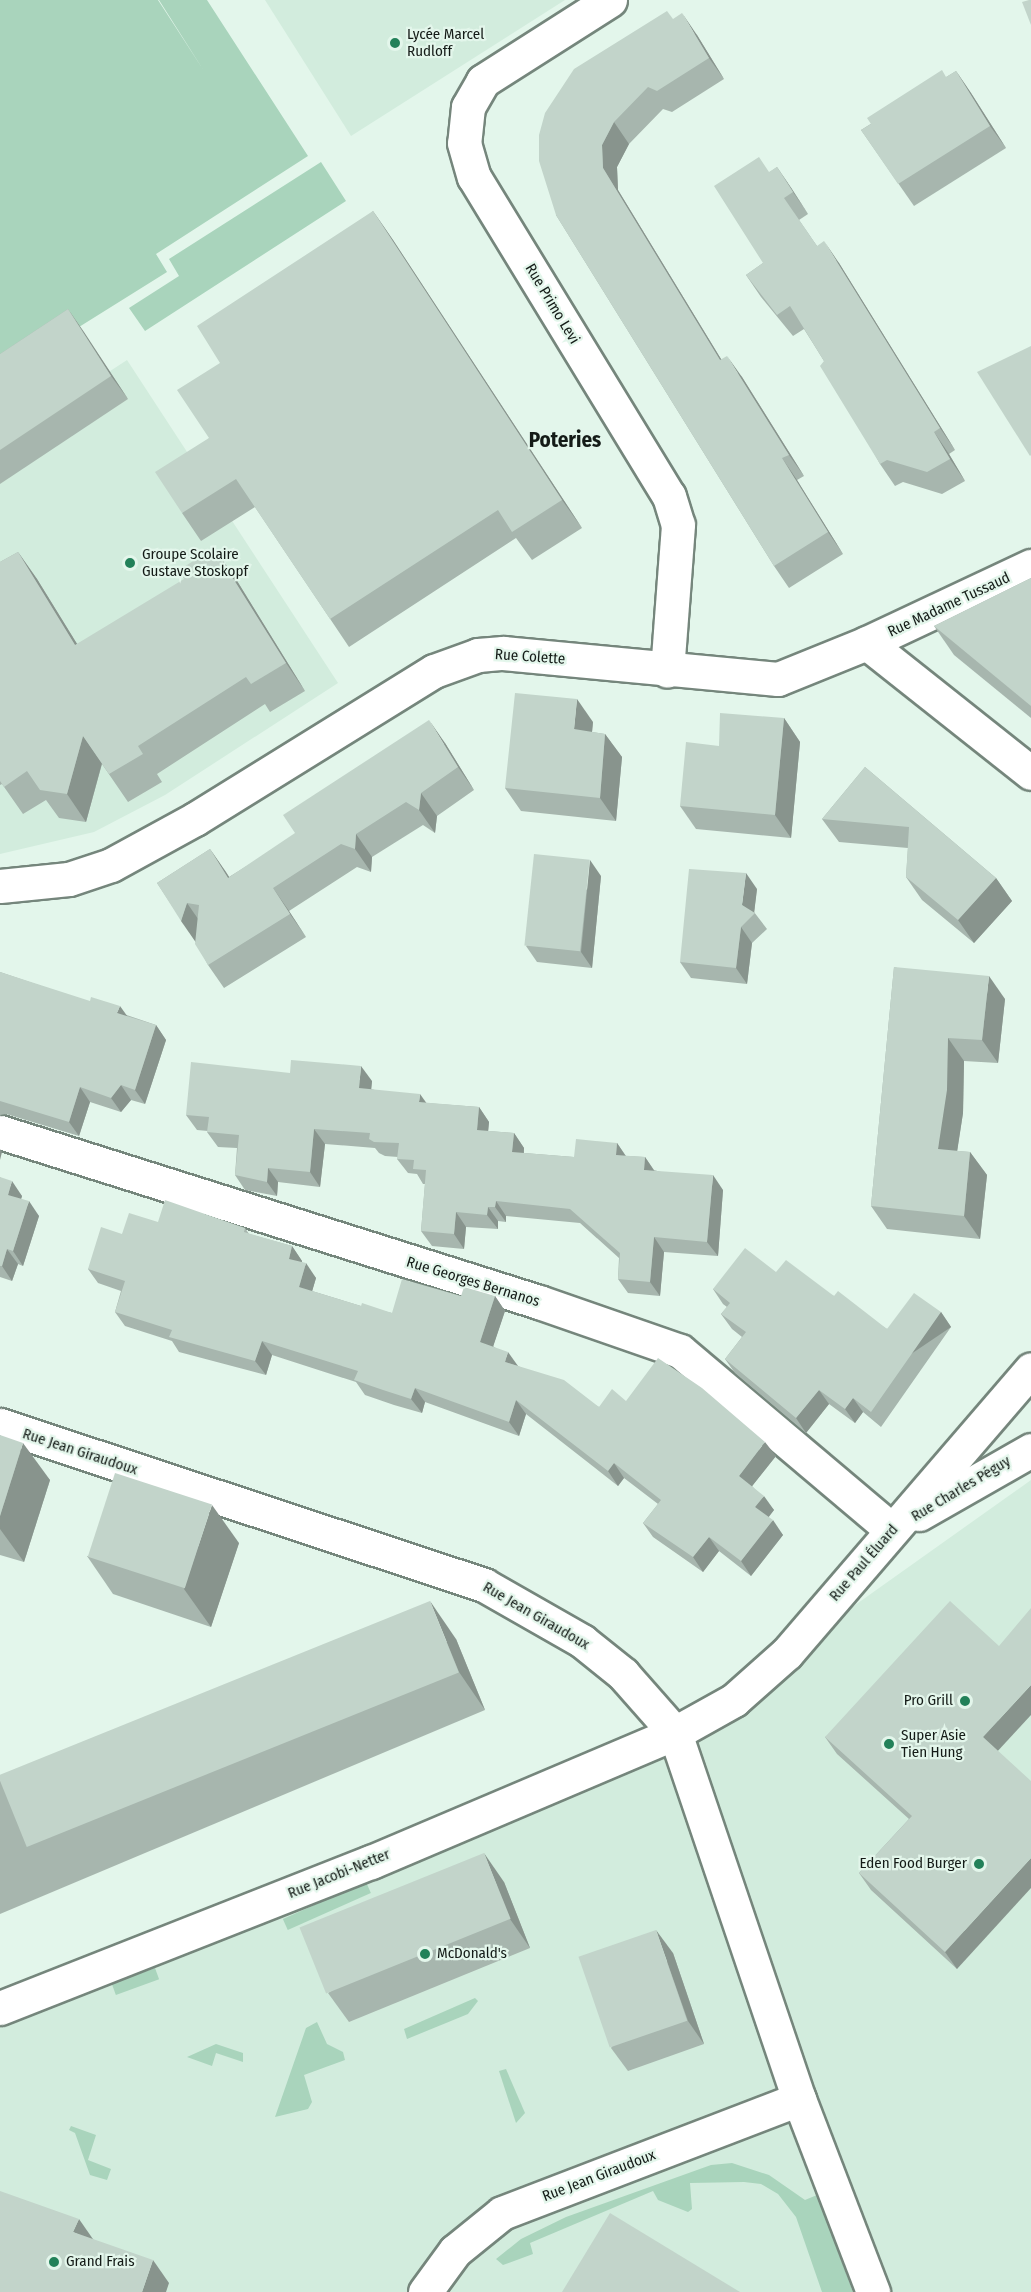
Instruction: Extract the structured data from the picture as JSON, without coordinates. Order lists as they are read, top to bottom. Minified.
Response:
{"streets":{"street":["Rue Primo Levi","Rue Madame Tussaud","Rue Colette","Rue Georges Bernanos","Rue Jean Giraudoux","Rue Charles Péguy","Rue Paul Éluard","Rue Jacobi-Netter"]},"crossings":[["Rue Primo Levi","Rue Colette"],["Rue Madame Tussaud","Rue Colette"],["Rue Georges Bernanos","Rue Charles Péguy"],["Rue Georges Bernanos","Rue Paul Éluard"],["Rue Jean Giraudoux","Rue Paul Éluard"],["Rue Jean Giraudoux","Rue Jacobi-Netter"],["Rue Charles Péguy","Rue Paul Éluard"],["Rue Paul Éluard","Rue Jacobi-Netter"]],"districts":["Poteries"],"places":["Lycée Marcel Rudloff","Groupe Scolaire Gustave Stoskopf","Pro Grill","Super Asie Tien Hung","Eden Food Burger","McDonald's","Grand Frais"]}
